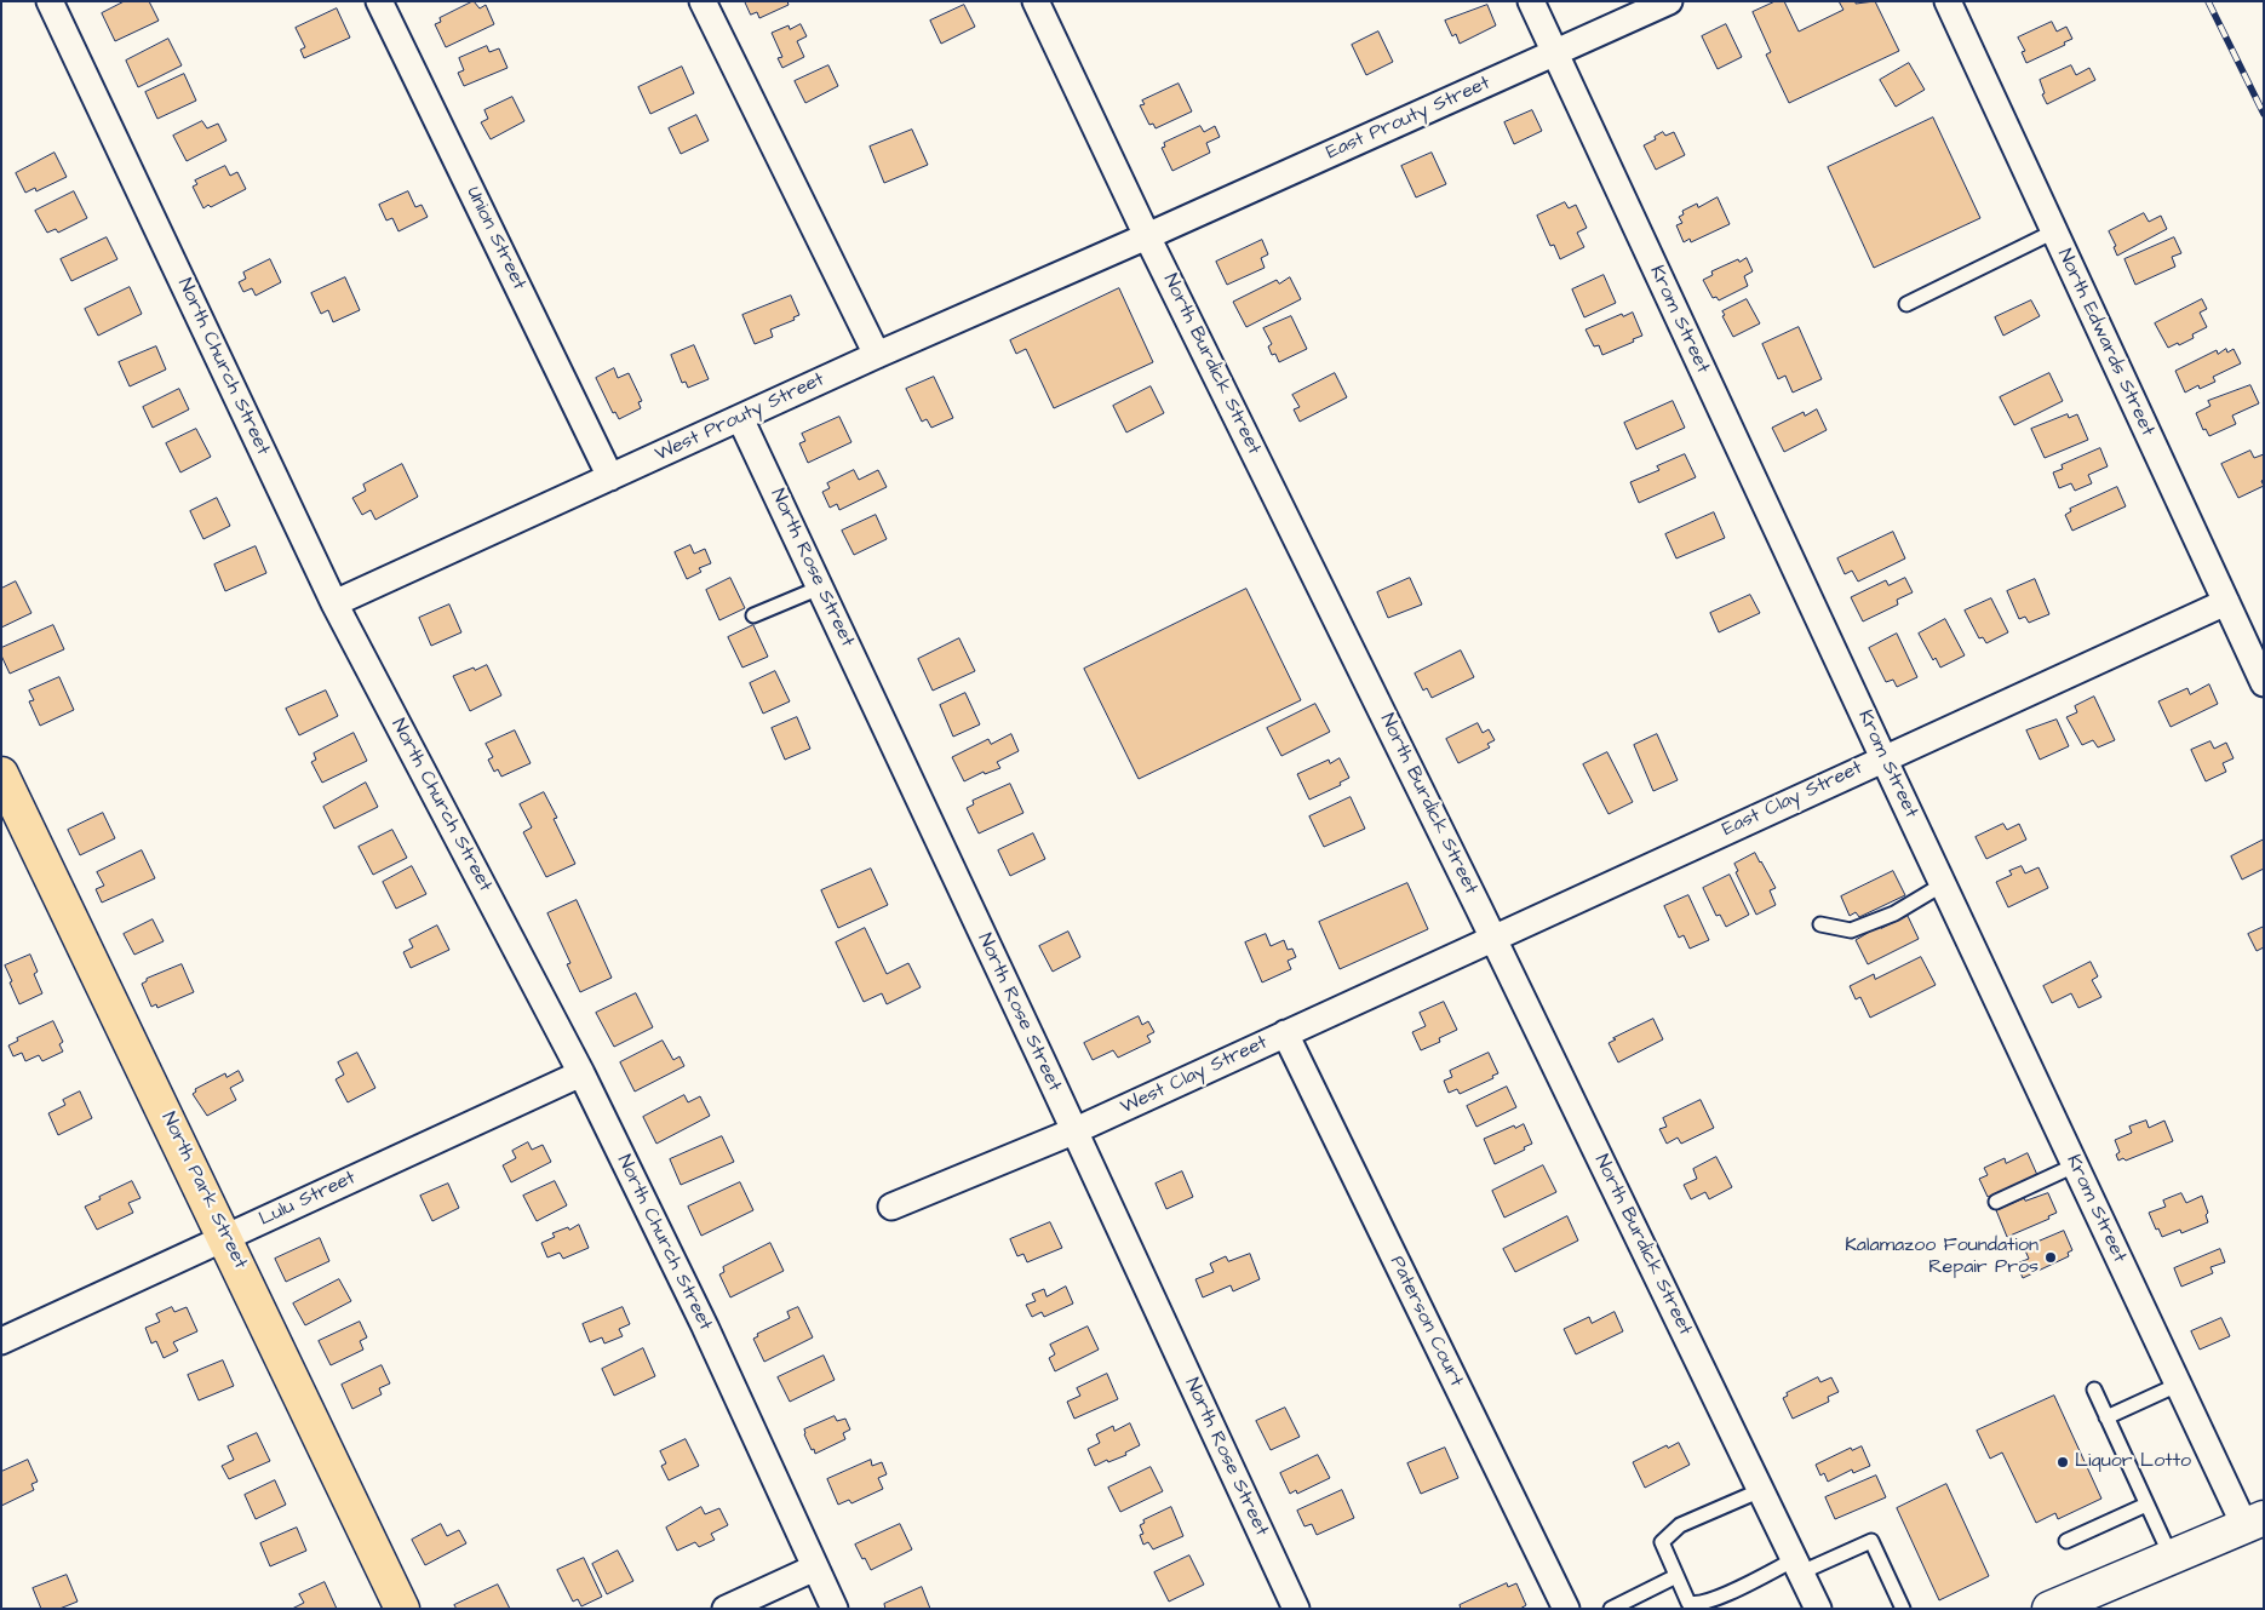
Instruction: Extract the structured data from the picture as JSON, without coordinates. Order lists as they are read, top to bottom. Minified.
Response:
{"streets":{"main road":["North Park Street"],"street":["East Prouty Street","Union Street","Krom Street","North Edwards Street","North Burdick Street","North Church Street","West Prouty Street","North Rose Street","East Clay Street","West Clay Street","Lulu Street","Paterson Court"]},"crossings":[["East Prouty Street","Krom Street"],["East Prouty Street","North Burdick Street"],["East Prouty Street","West Prouty Street"],["Union Street","West Prouty Street"],["Krom Street","East Clay Street"],["North Edwards Street","East Clay Street"],["North Burdick Street","West Prouty Street"],["North Burdick Street","East Clay Street"],["North Burdick Street","West Clay Street"],["North Church Street","West Prouty Street"],["North Church Street","Lulu Street"],["West Prouty Street","North Rose Street"],["North Rose Street","West Clay Street"],["East Clay Street","West Clay Street"],["West Clay Street","Paterson Court"],["North Park Street","Lulu Street"]],"places":["Kalamazoo Foundation Repair Pros","Liquor Lotto"]}
